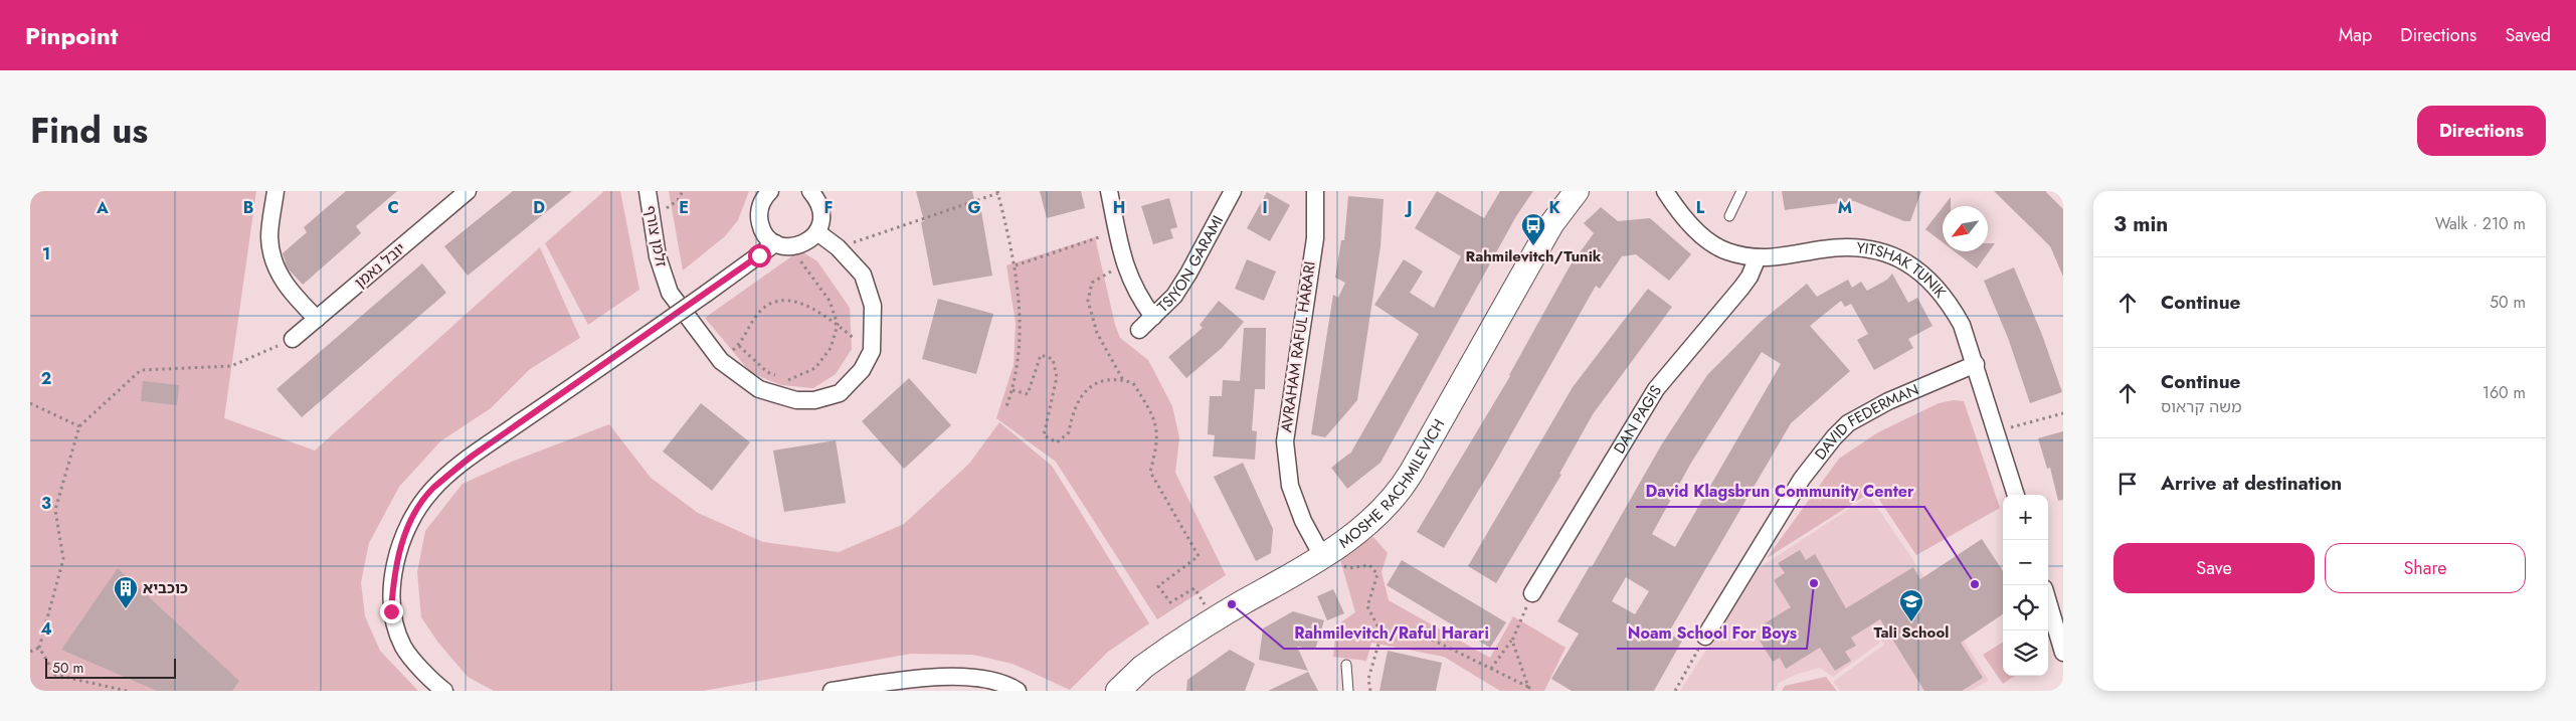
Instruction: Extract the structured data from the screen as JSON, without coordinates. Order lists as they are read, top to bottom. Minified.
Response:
{"streets":{"street":["זלמן צורף","TSIYON GARAMI","יובל נאמן","YITSHAK TUNIK","AVRAHAM RAFUL HARARI","DAN PAGIS","DAVID FEDERMAN","MOSHE RACHMILEVICH"]},"crossings":[["YITSHAK TUNIK","DAN PAGIS"],["YITSHAK TUNIK","DAVID FEDERMAN"],["AVRAHAM RAFUL HARARI","MOSHE RACHMILEVICH"]],"places":{"bus stop":["Rahmilevitch/Tunik"],"other":["Noam School For Boys","David Klagsbrun Community Center","Rahmilevitch/Raful Harari"],"building":["כוכביא"],"school or university":["Tali School"]},"scale_bar":"50 m","north":"bottom left","page":{"header":"Pinpoint","nav":["Map","Directions","Saved"],"title":"Find us","buttons":["Directions",["Save","Share"]],"heading":["3 min","Walk · 210 m"],"list":[["Continue","50 m"],["Continue","משה קראוס","160 m"],"Arrive at destination"],"map_buttons":["+","−"],"scale":"50 m"},"grid":{"columns":["A","B","C","D","E","F","G","H","I","J","K","L","M"],"rows":["1","2","3","4"]}}
